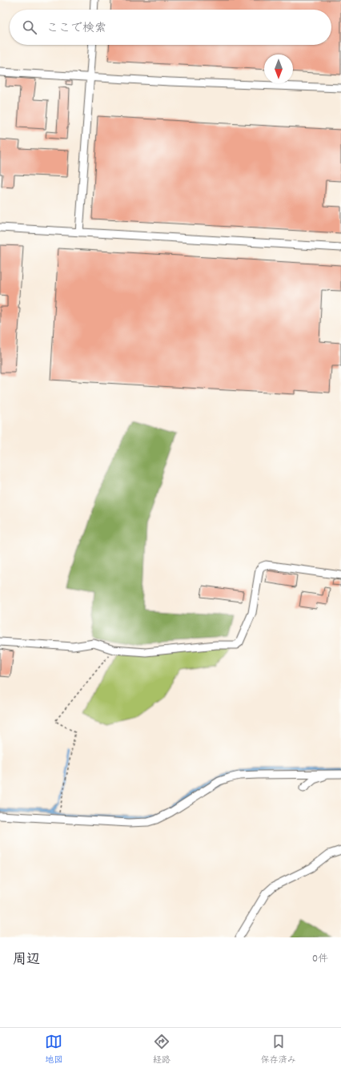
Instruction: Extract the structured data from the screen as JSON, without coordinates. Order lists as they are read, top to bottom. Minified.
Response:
{"north":"bottom","page":{"search":"ここで検索","heading":["周辺","0件"],"nav":["地図","経路","保存済み"]}}
